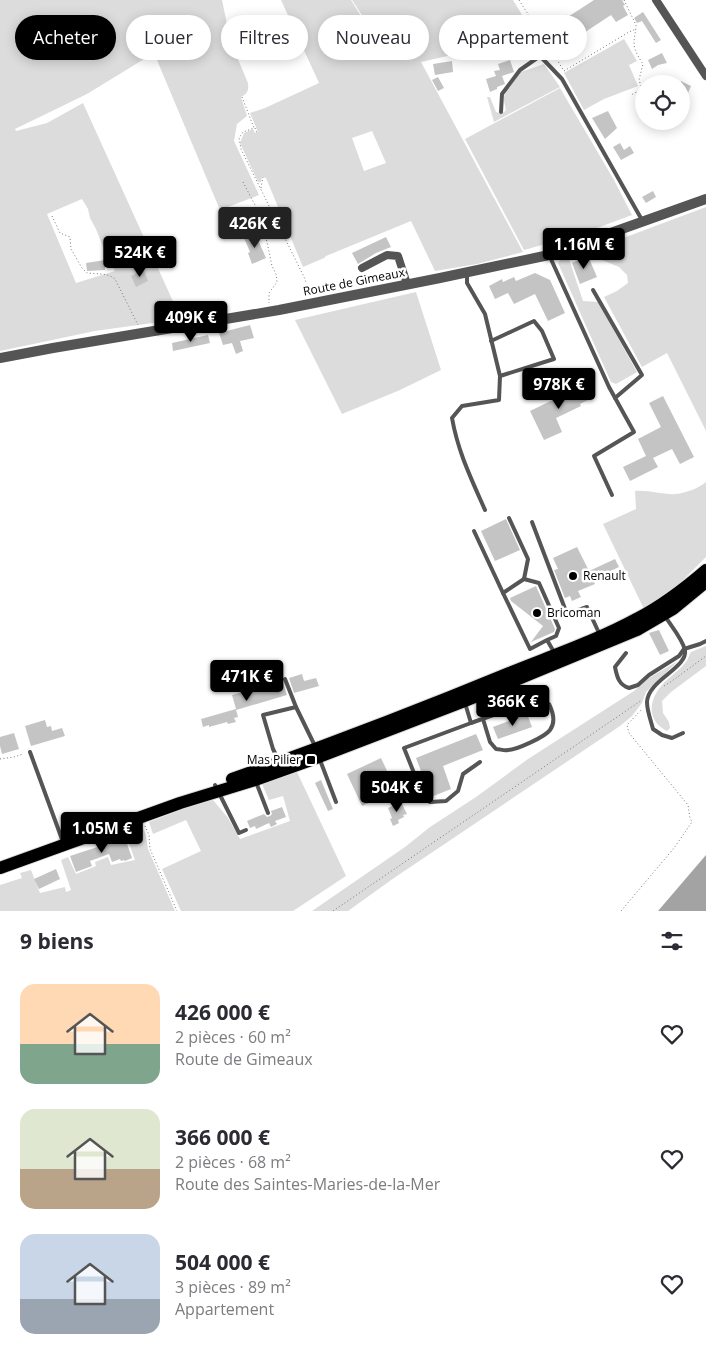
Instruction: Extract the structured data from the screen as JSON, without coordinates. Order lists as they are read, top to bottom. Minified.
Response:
{"streets":{"street":["Route de Gimeaux"]},"places":{"other":["Renault","Bricoman"],"transit":["Mas Pilier"]},"page":{"chip":["Acheter","Louer","Filtres","Nouveau","Appartement"],"price":["426K €","1.16M €","524K €","409K €","978K €","471K €","366K €","504K €","1.05M €"],"heading":"9 biens","list":[{"name":"426 000 €","note":"2 pièces · 60 m² · Route de Gimeaux"},{"name":"366 000 €","note":"2 pièces · 68 m² · Route des Saintes-Maries-de-la-Mer"},{"name":"504 000 €","note":"3 pièces · 89 m² · Appartement"}]}}
